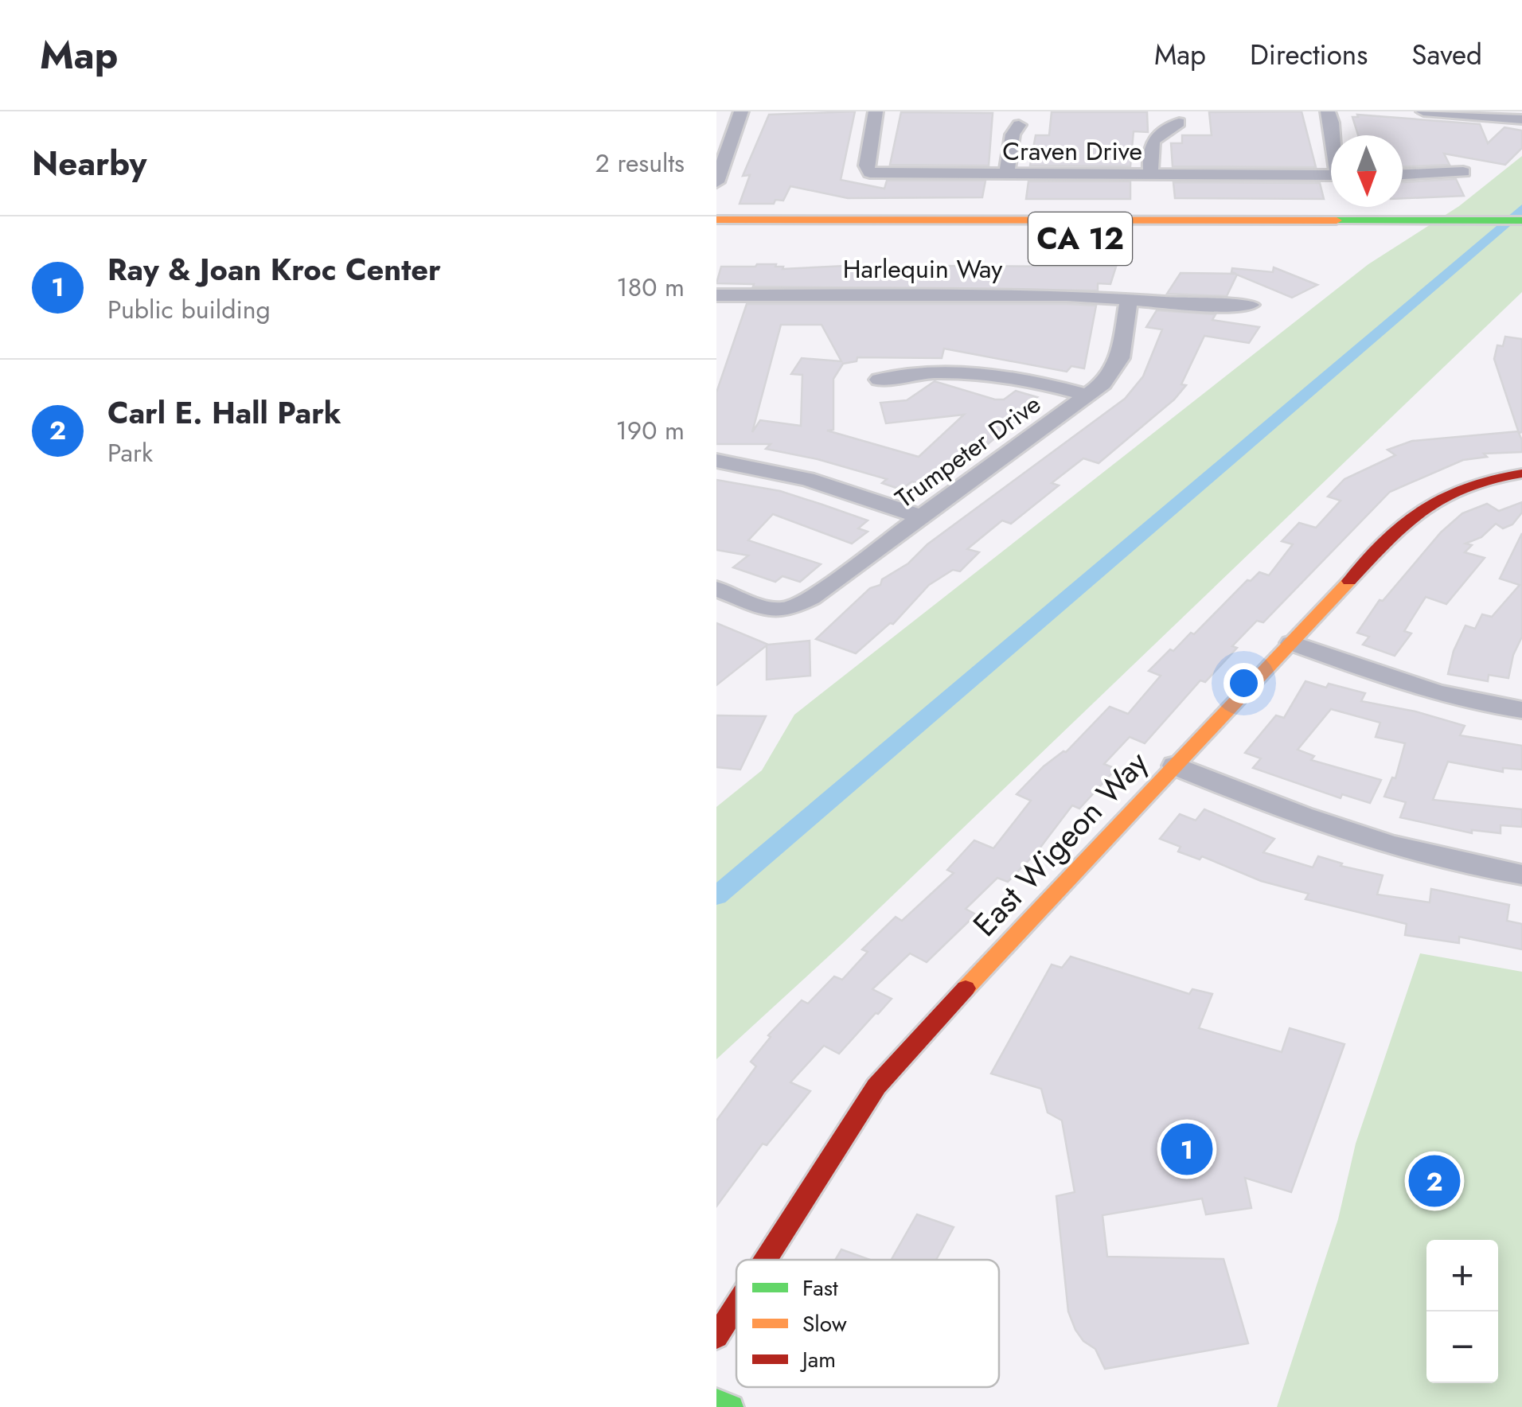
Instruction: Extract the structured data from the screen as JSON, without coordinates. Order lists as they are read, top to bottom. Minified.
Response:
{"streets":{"main road":["CA 12","East Wigeon Way"],"street":["Craven Drive","Harlequin Way","Trumpeter Drive"]},"crossings":[["Harlequin Way","Trumpeter Drive"]],"legend":["Fast","Slow","Jam"],"north":"bottom","page":{"header":"Map","nav":["Map","Directions","Saved"],"heading":["Nearby","2 results"],"list":[{"mark":"1","name":"Ray & Joan Kroc Center","note":"Public building","value":"180 m"},{"mark":"2","name":"Carl E. Hall Park","note":"Park","value":"190 m"}],"pins":["1","2"],"map_buttons":["+","−"]}}
